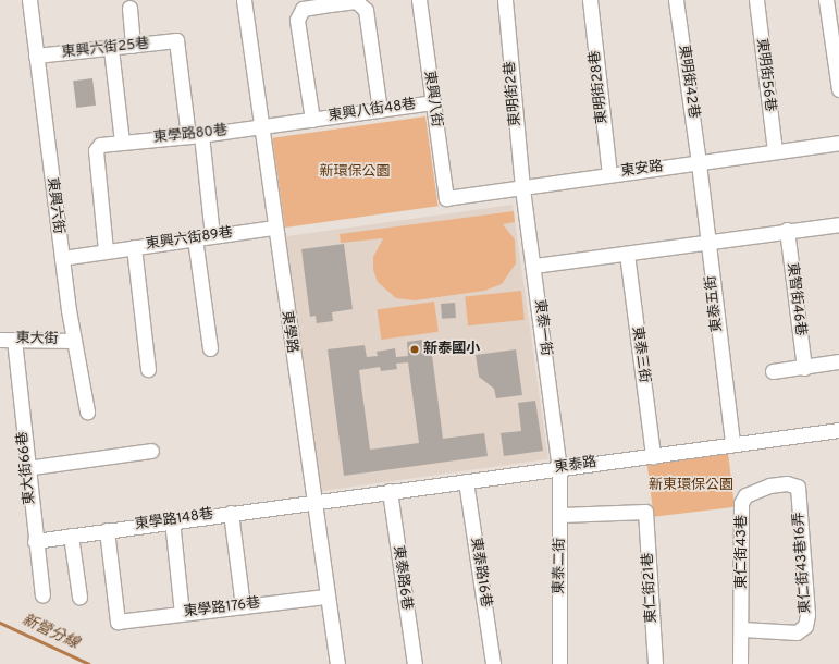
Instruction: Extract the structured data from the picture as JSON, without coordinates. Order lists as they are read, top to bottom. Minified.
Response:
{"streets":{"street":["東興六街25巷","東明街56巷","東明街42巷","東明街28巷","東明街2巷","東興八街","東興八街48巷","東學路80巷","東安路","東興六街","東興六街89巷","東智街46巷","東泰五街","東泰一街","東學路","東大街","東泰三街","東泰路","東大街66巷","東學路148巷","東仁街43巷","東仁街43巷16弄","東泰二街","東泰路16巷","東泰路6巷","東仁街21巷","東學路176巷"]},"crossings":[["東興六街25巷","東學路80巷"],["東興六街25巷","東興六街"],["東明街56巷","東安路"],["東明街42巷","東安路"],["東明街42巷","東泰五街"],["東明街28巷","東安路"],["東明街2巷","東安路"],["東明街2巷","東泰一街"],["東興八街","東興八街48巷"],["東興八街","東安路"],["東興八街48巷","東學路80巷"],["東興八街48巷","東學路"],["東學路80巷","東學路"],["東安路","東泰五街"],["東安路","東泰一街"],["東興六街","東興六街89巷"],["東興六街","東大街"],["東興六街89巷","東學路"],["東泰五街","東泰路"],["東泰一街","東泰路"],["東泰一街","東泰二街"],["東學路","東泰路"],["東學路","東學路148巷"],["東學路","東學路176巷"],["東大街","東大街66巷"],["東泰三街","東泰路"],["東泰路","東學路148巷"],["東泰路","東泰二街"],["東泰路","東泰路16巷"],["東泰路","東泰路6巷"],["東大街66巷","東學路148巷"],["東學路148巷","東學路176巷"],["東仁街43巷","東仁街43巷16弄"],["東泰二街","東仁街21巷"]],"water":["新營分線"],"parks":["新環保公園","新東環保公園"],"places":["新泰國小"]}
